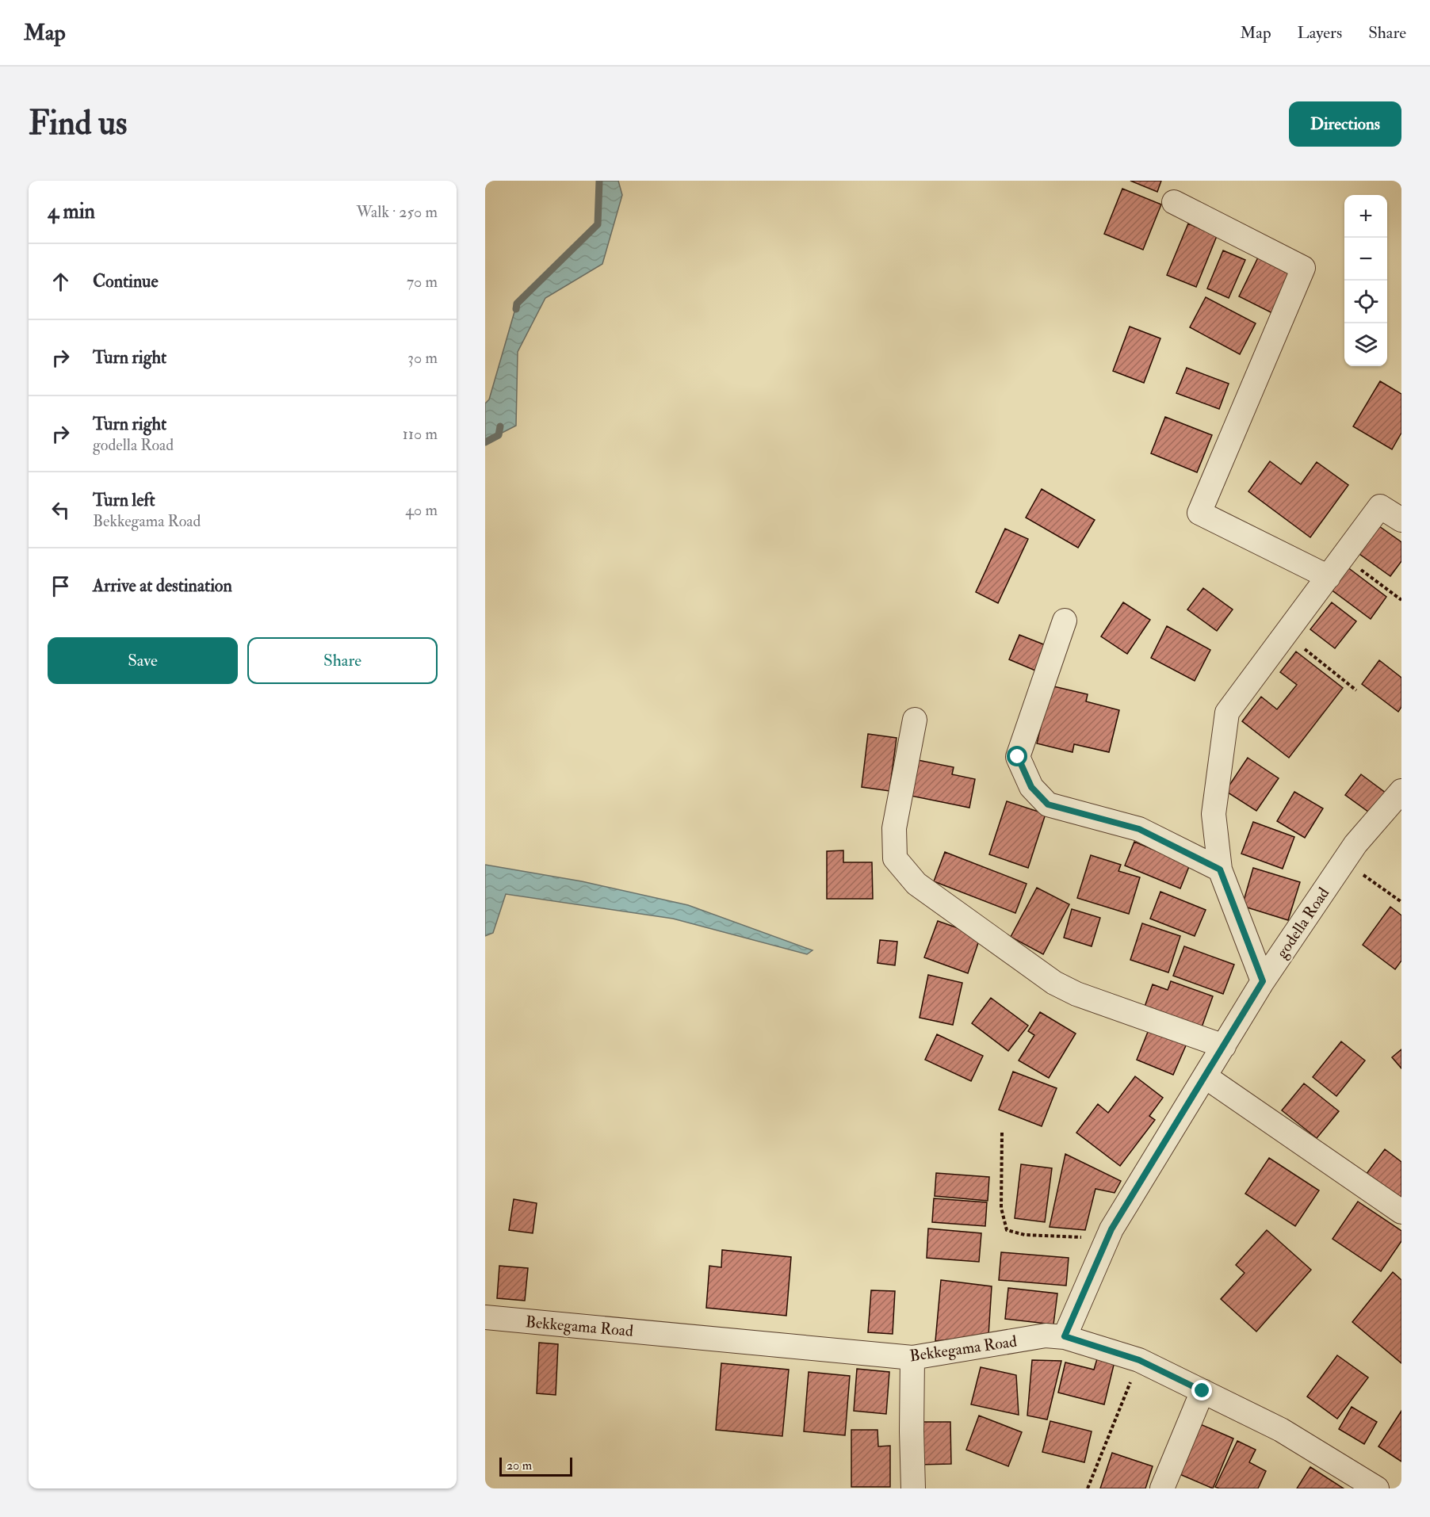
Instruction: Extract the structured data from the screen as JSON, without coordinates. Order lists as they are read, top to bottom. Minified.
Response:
{"streets":{"street":["godella Road","Bekkegama Road"]},"crossings":[["godella Road","Bekkegama Road"]],"scale_bar":"20 m","page":{"header":"Map","nav":["Map","Layers","Share"],"buttons":["Directions",["Save","Share"]],"title":"Find us","heading":["4 min","Walk · 250 m"],"map_buttons":["+","−"],"list":[["Continue","70 m"],["Turn right","30 m"],["Turn right","godella Road","110 m"],["Turn left","Bekkegama Road","40 m"],"Arrive at destination"],"scale":"20 m"}}
